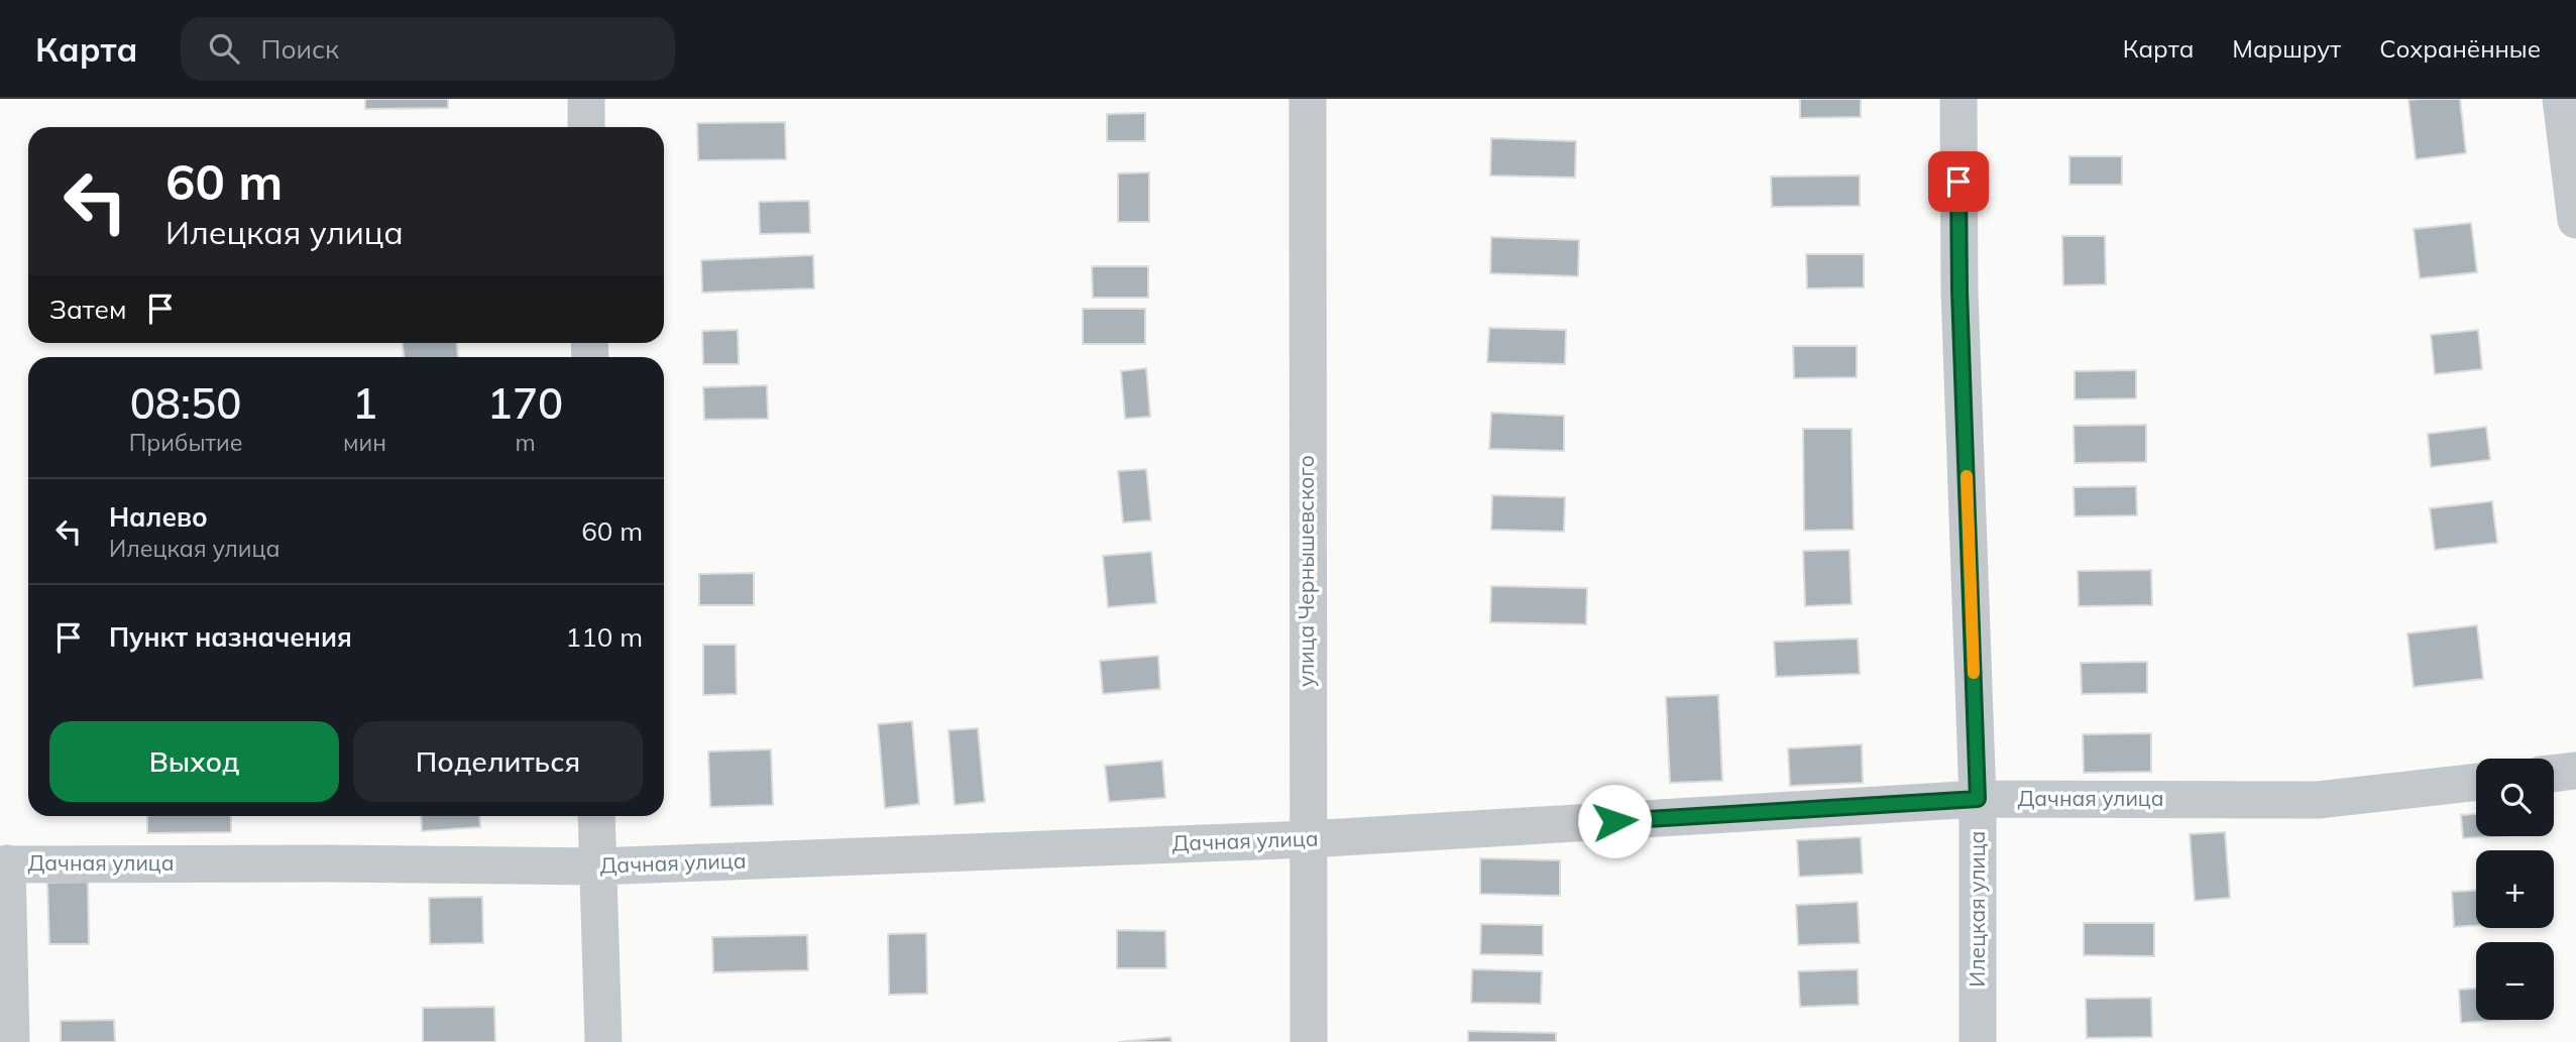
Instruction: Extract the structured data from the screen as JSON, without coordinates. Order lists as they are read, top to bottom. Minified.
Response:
{"streets":{"street":["улица Чернышевского","Дачная улица","Илецкая улица"]},"crossings":[["улица Чернышевского","Дачная улица"],["Дачная улица","Илецкая улица"]],"page":{"header":"Карта","search":"Поиск","nav":["Карта","Маршрут","Сохранённые"],"turn":["60 m","Илецкая улица"],"then":"Затем","eta":["08:50","Прибытие","1","мин","170","m"],"list":[{"name":"Налево","note":"Илецкая улица","value":"60 m"},{"name":"Пункт назначения","value":"110 m"}],"buttons":["Выход","Поделиться"],"map_buttons":["+","−"]}}
